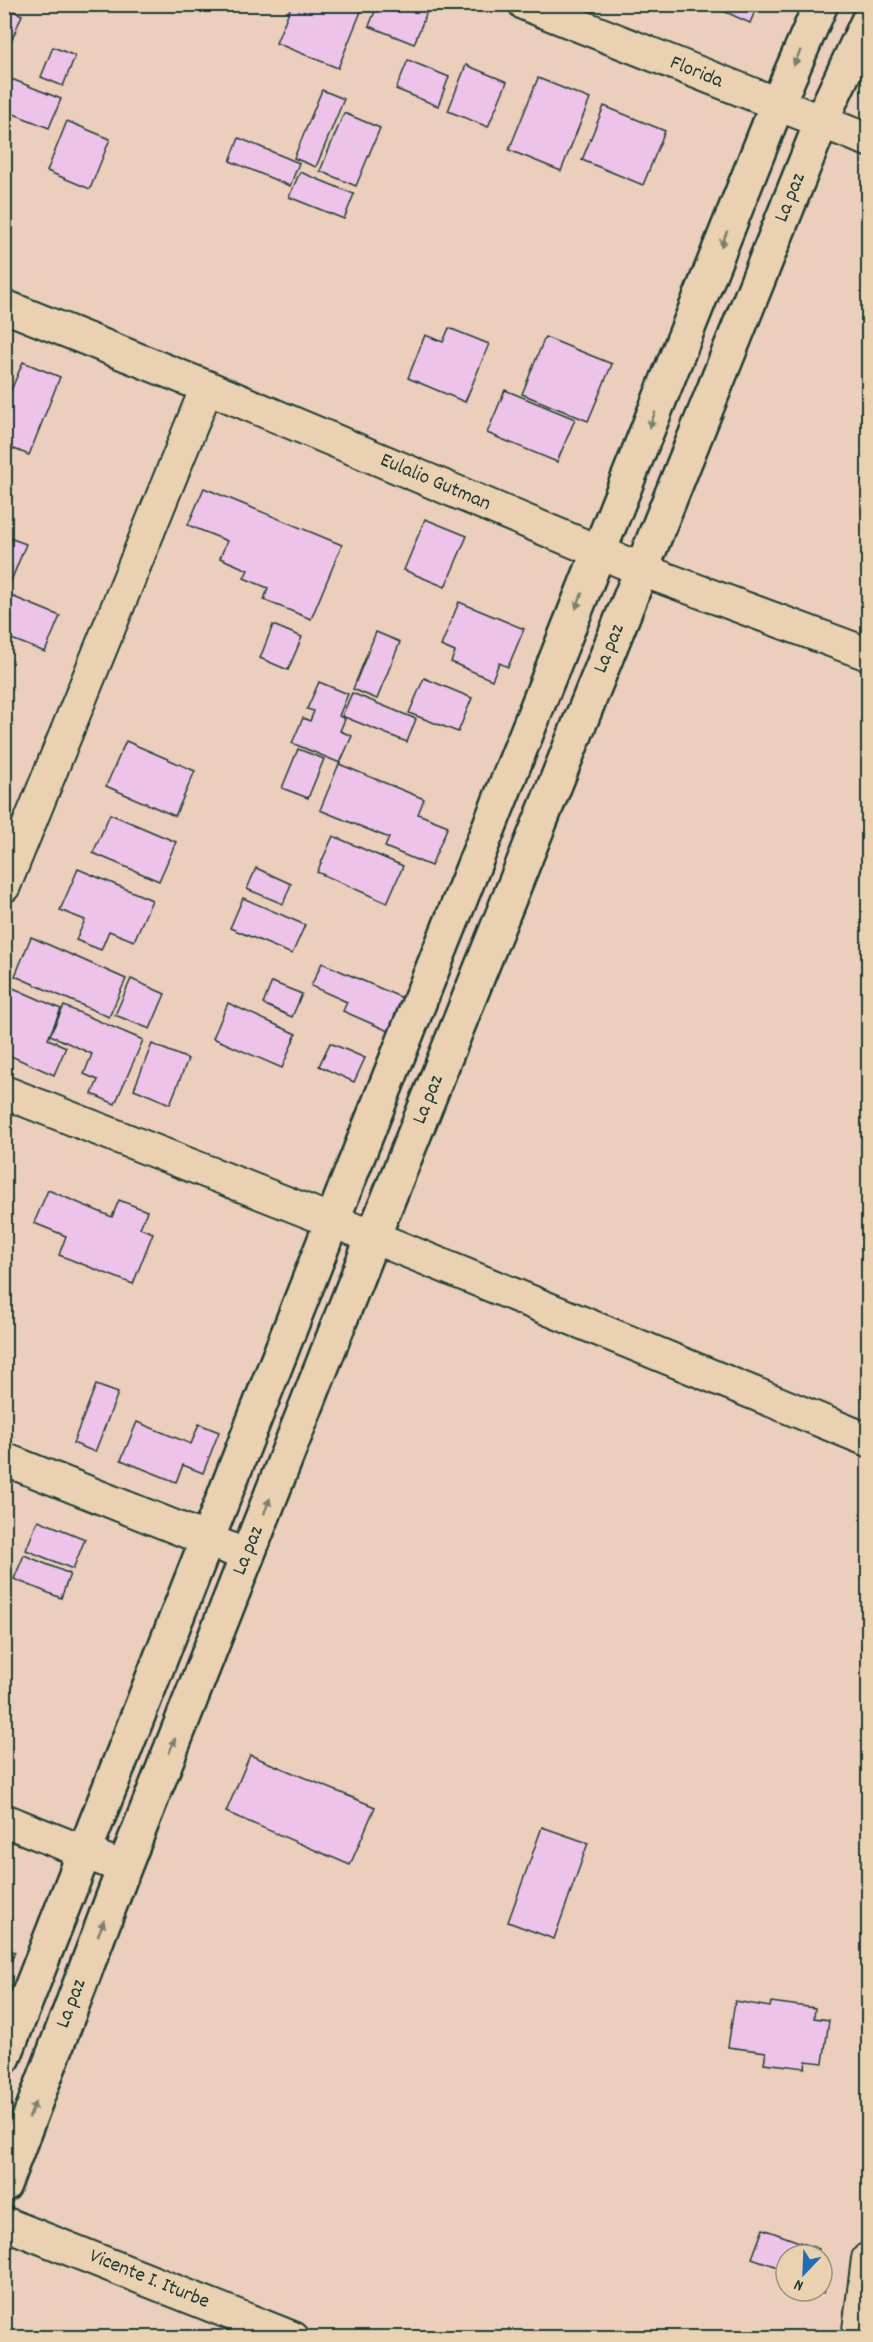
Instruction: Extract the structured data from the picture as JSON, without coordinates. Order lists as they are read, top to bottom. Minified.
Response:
{"streets":{"street":["Florida","La paz","Eulalio Gutman","Vicente I. Iturbe"]},"crossings":[["Florida","La paz"],["La paz","Eulalio Gutman"]],"north":"bottom left"}
